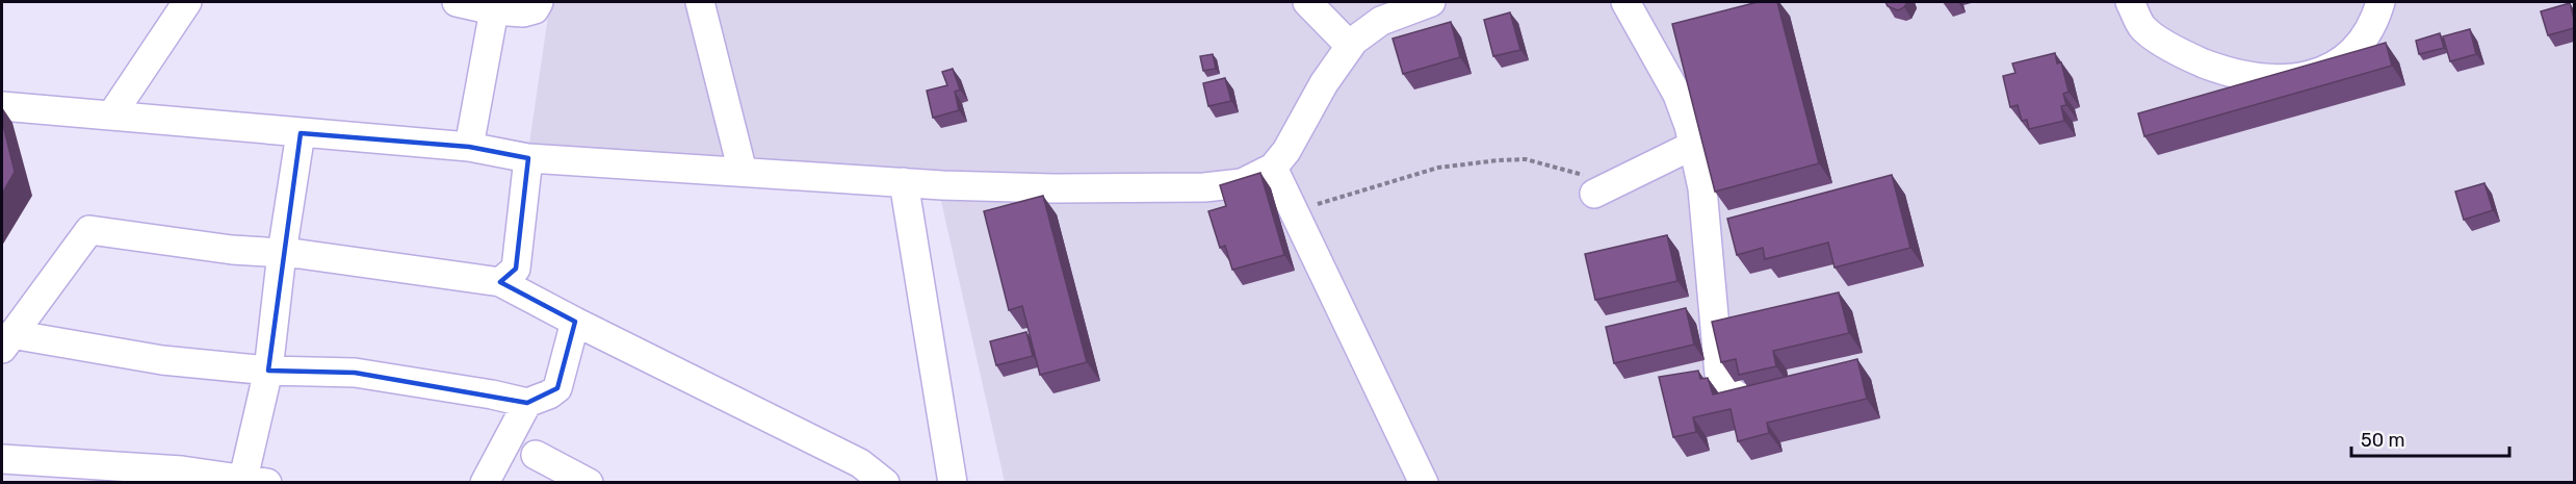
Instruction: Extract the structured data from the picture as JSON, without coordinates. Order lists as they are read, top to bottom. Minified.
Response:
{"scale_bar":"50 m"}
